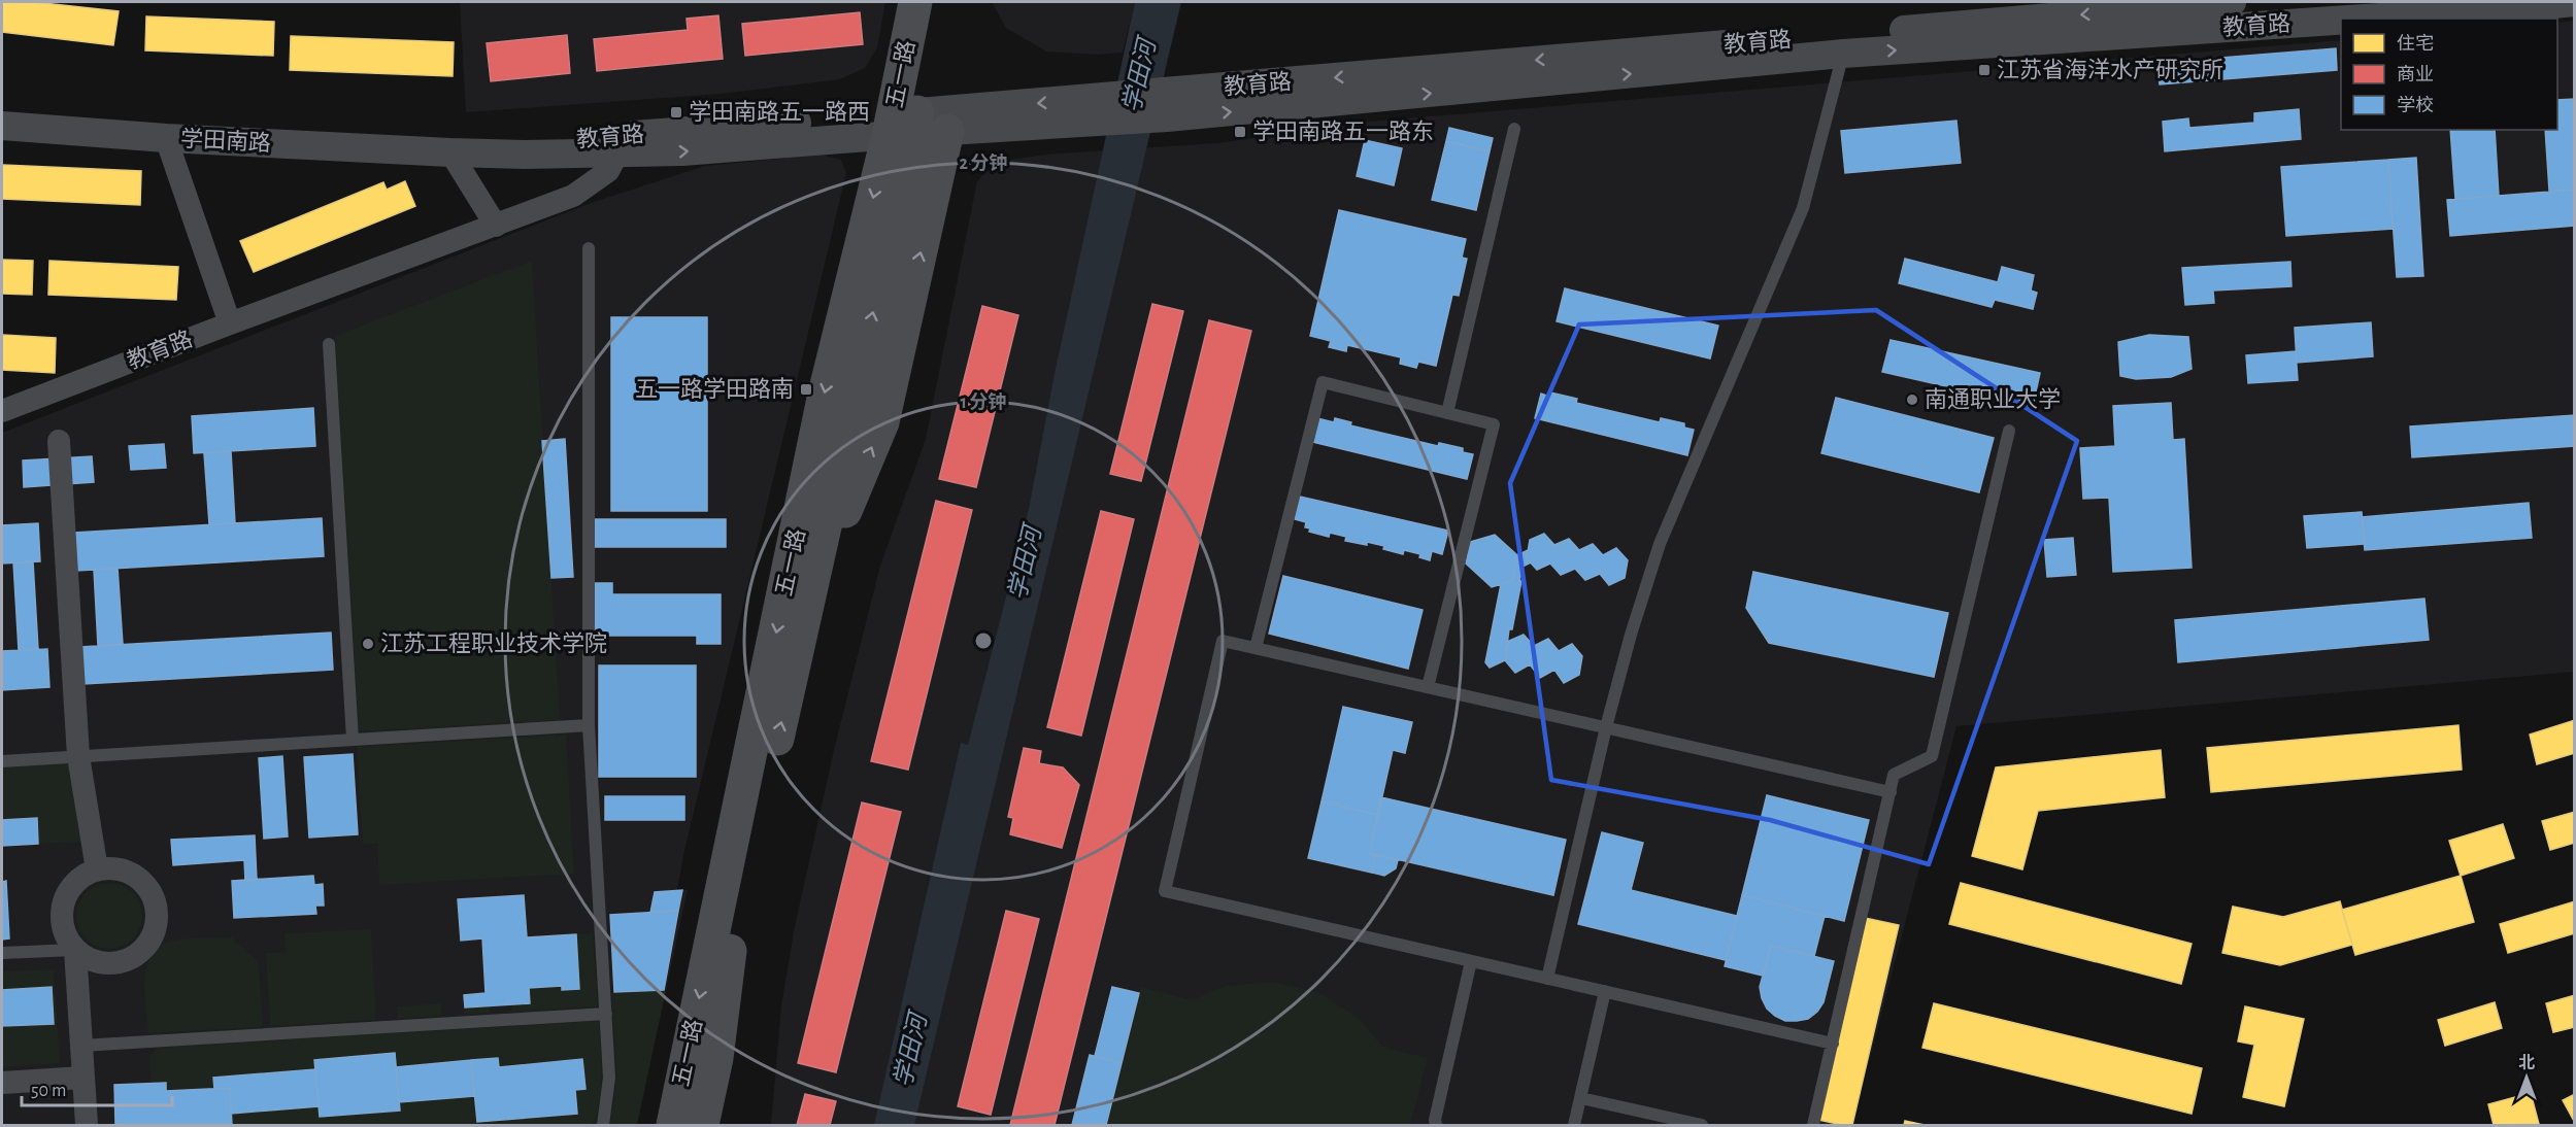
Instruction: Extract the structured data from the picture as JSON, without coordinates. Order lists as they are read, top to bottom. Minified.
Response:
{"streets":{"main road":["五一路"],"street":["教育路","学田南路"]},"crossings":[["教育路","五一路"],["教育路","学田南路"]],"water":["学田河"],"places":{"transit":["江苏省海洋水产研究所","学田南路五一路西","学田南路五一路东","五一路学田路南"],"other":["南通职业大学","江苏工程职业技术学院"]},"legend":["住宅","商业","学校"],"scale_bar":"50 m","north":"top","rings":["2 分钟","1 分钟"]}
